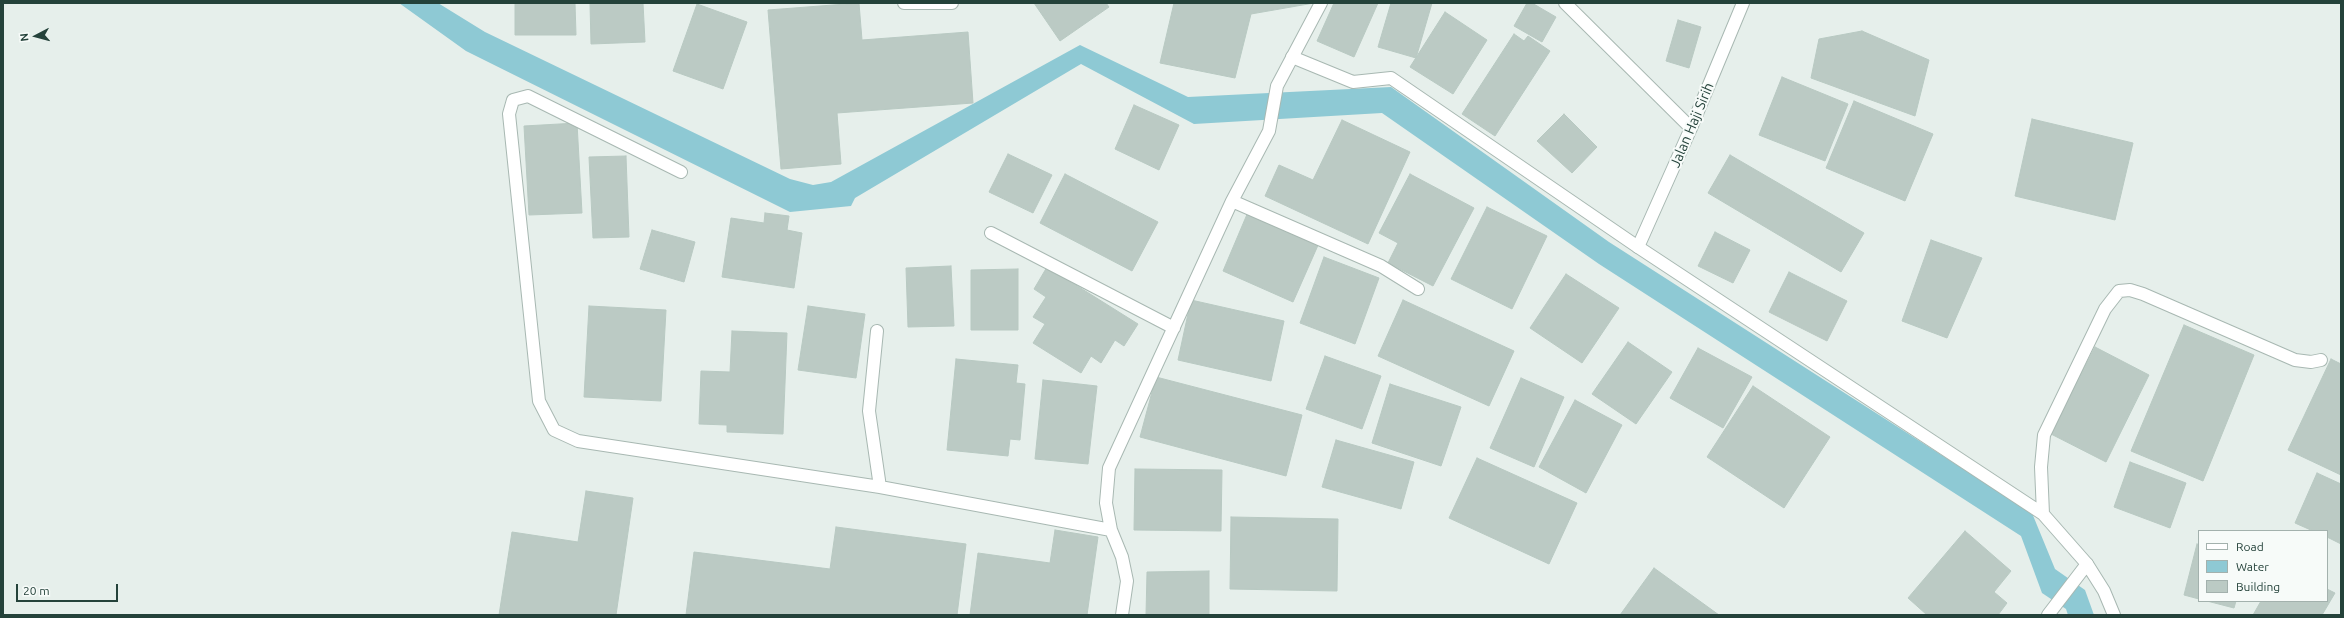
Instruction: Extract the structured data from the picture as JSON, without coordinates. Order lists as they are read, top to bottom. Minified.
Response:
{"streets":{"street":["Jalan Haji Sirih"]},"legend":["Road","Water","Building"],"scale_bar":"20 m","north":"left"}
